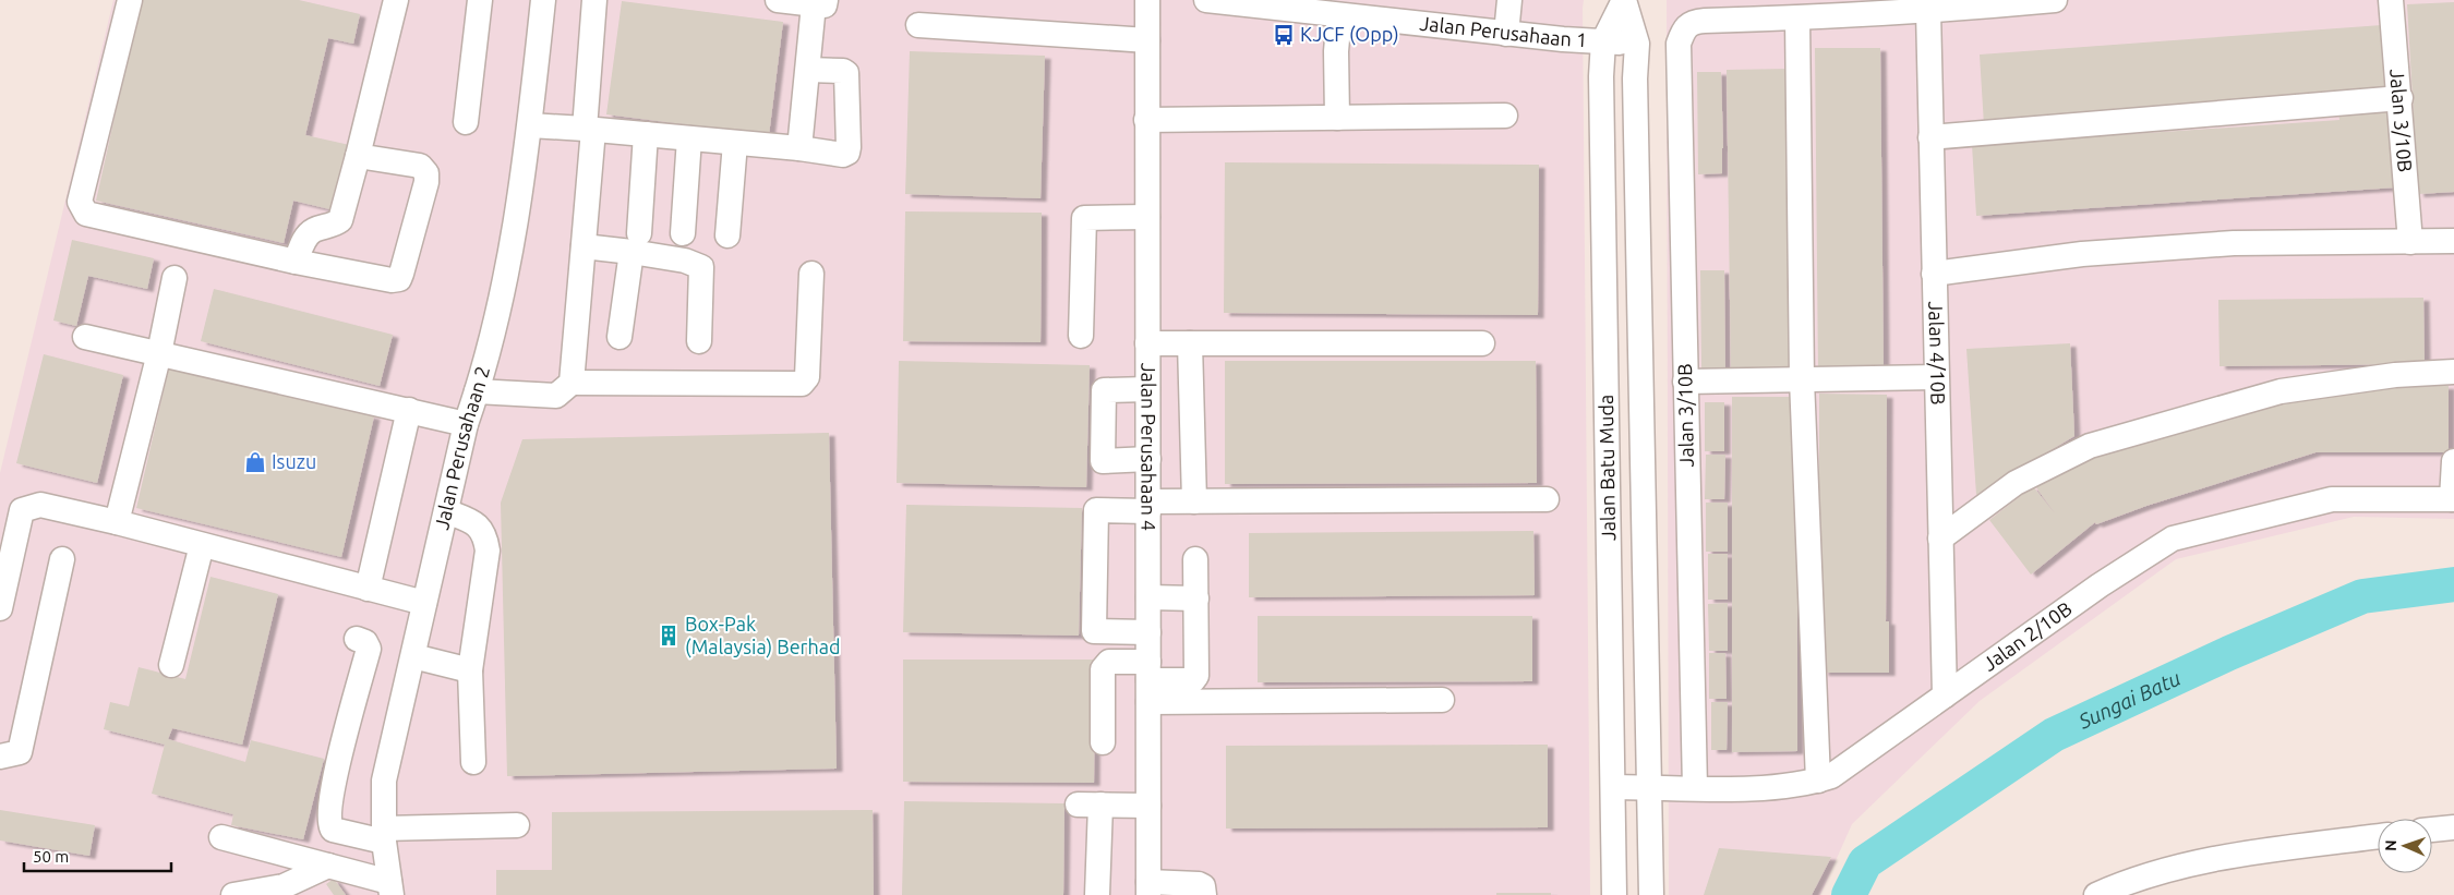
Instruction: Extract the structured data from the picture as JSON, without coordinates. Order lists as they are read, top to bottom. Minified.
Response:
{"streets":{"street":["Jalan Perusahaan 1","Jalan 3/10B","Jalan 4/10B","Jalan Perusahaan 4","Jalan Perusahaan 2","Jalan Batu Muda","Jalan 2/10B"]},"crossings":[["Jalan Perusahaan 1","Jalan Batu Muda"],["Jalan 3/10B","Jalan 2/10B"],["Jalan 4/10B","Jalan 2/10B"],["Jalan Batu Muda","Jalan 2/10B"]],"water":["Sungai Batu"],"places":{"bus stop":["KJCF (Opp)"],"shop":["Isuzu"],"building":["Box-Pak (Malaysia) Berhad"]},"scale_bar":"50 m","north":"left"}
